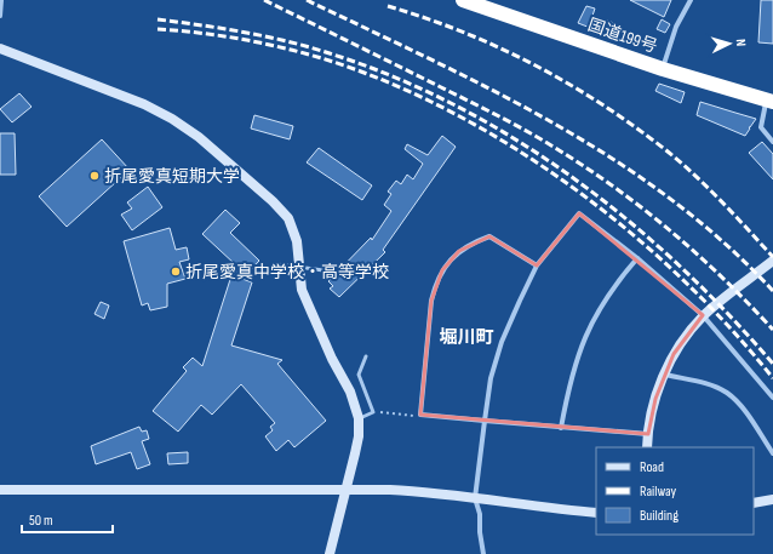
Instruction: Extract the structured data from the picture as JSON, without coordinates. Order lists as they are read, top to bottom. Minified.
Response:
{"streets":{"highway":["国道199号"]},"districts":["堀川町"],"places":["折尾愛真短期大学","折尾愛真中学校・高等学校"],"legend":["Road","Railway","Building"],"scale_bar":"50 m","north":"right"}
